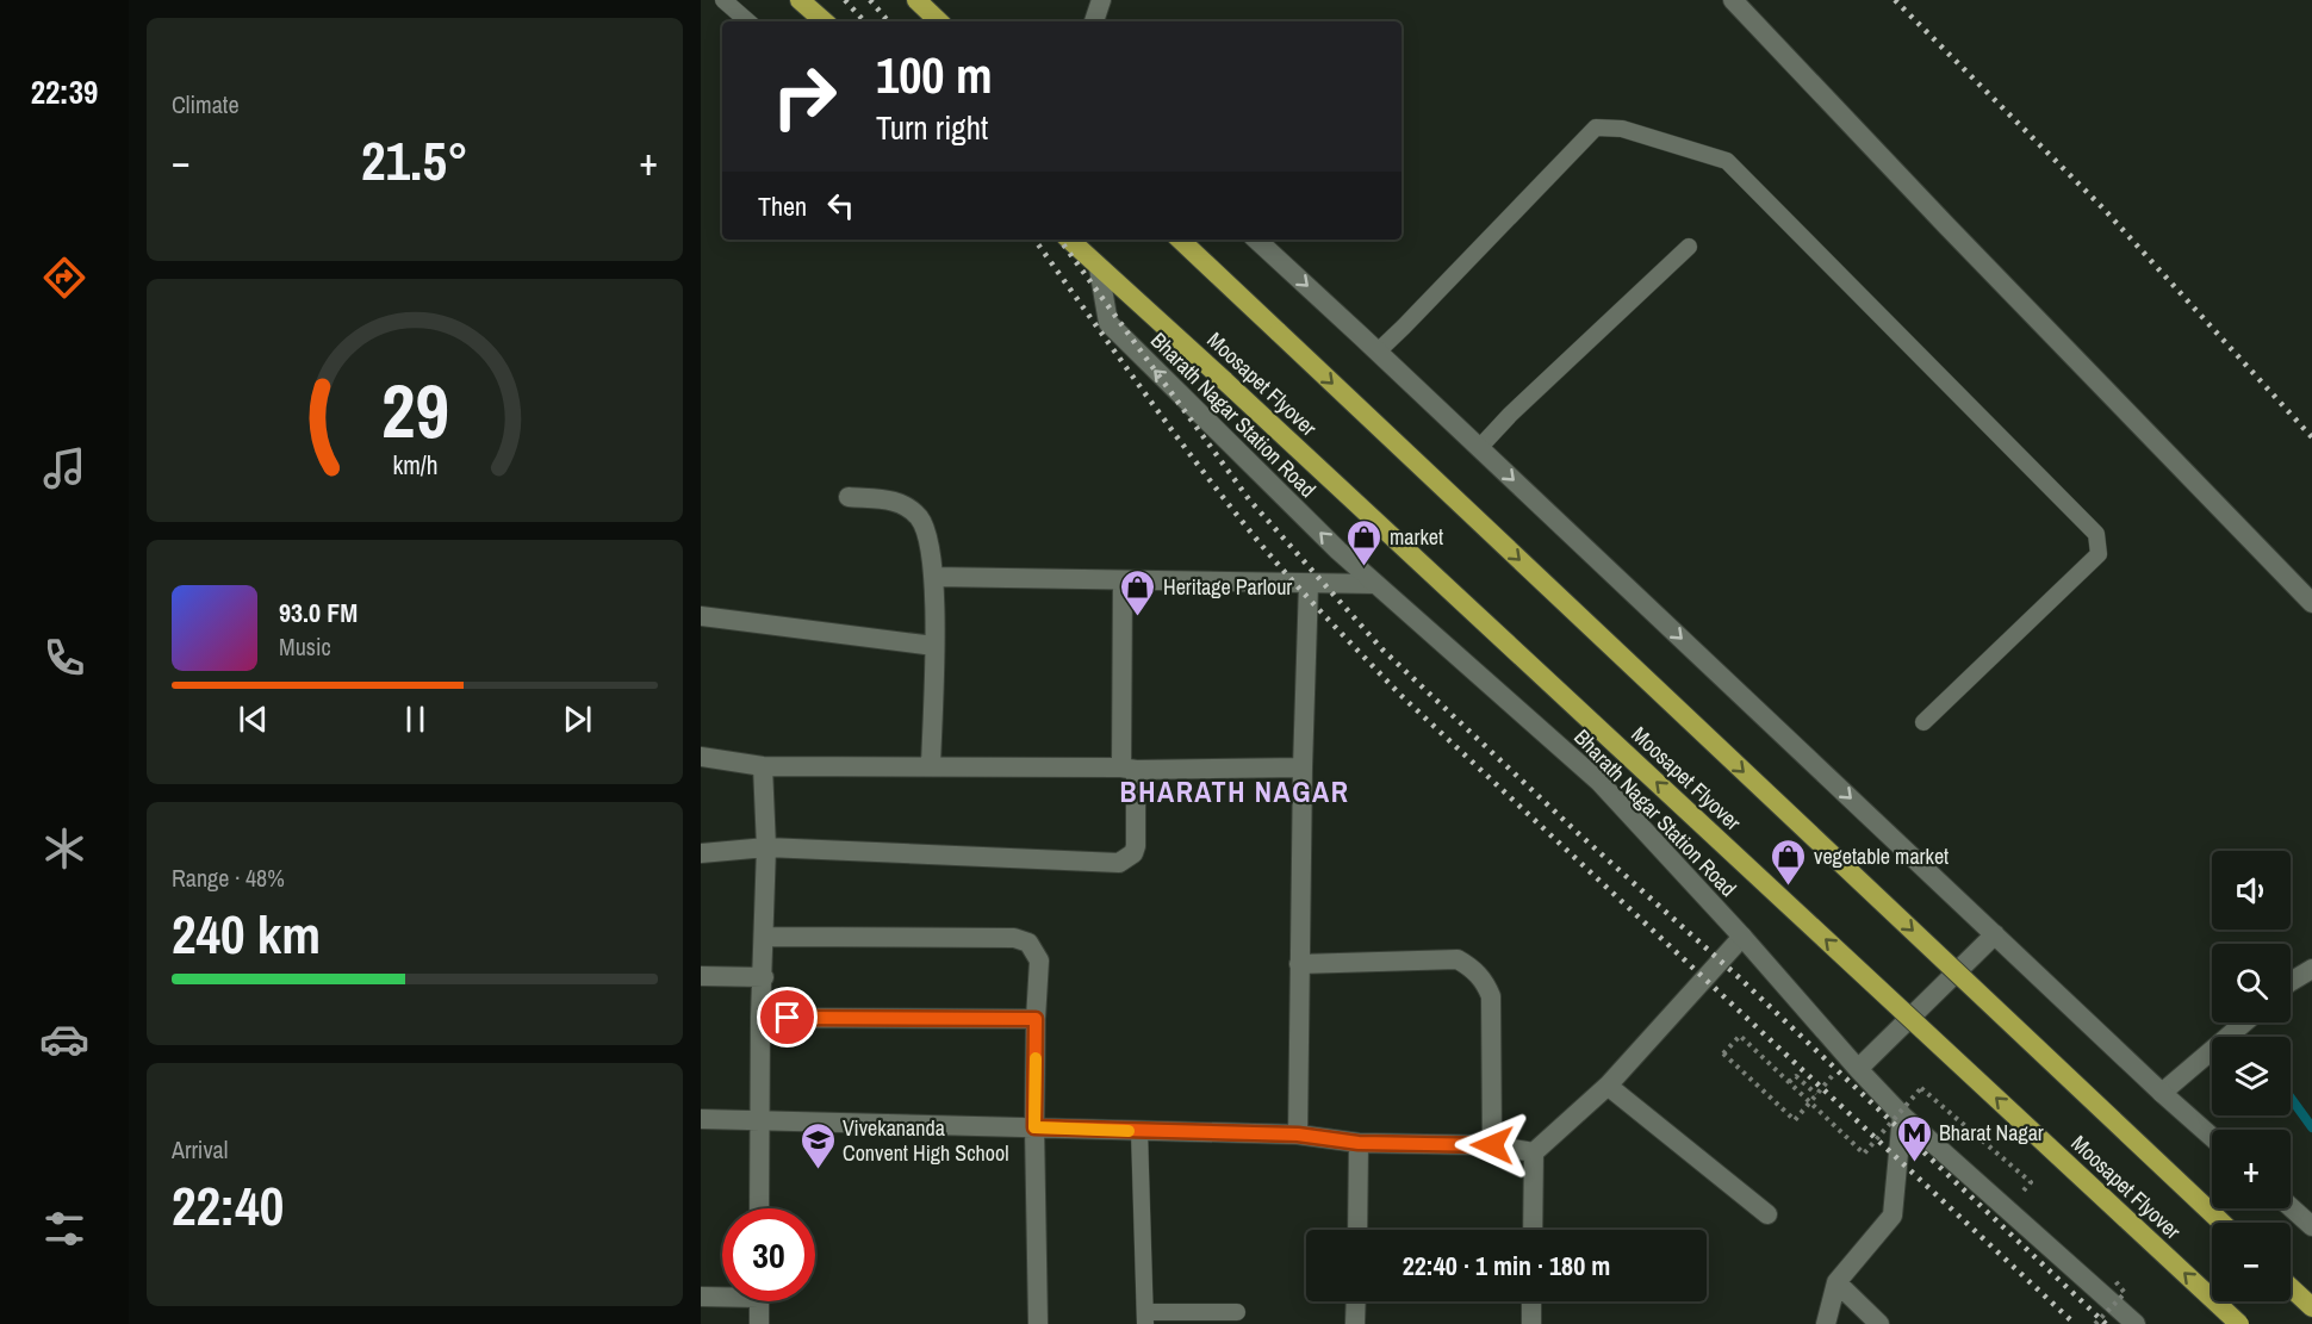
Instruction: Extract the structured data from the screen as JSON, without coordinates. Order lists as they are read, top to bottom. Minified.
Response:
{"streets":{"highway":["Moosapet Flyover"],"street":["Bharath Nagar Station Road"]},"crossings":[["Moosapet Flyover","Bharath Nagar Station Road"]],"districts":["BHARATH NAGAR"],"places":{"shop":["market","Heritage Parlour","vegetable market"],"metro station":["Bharat Nagar"],"school or university":["Vivekananda Convent High School"]},"page":{"tabs":"22:39","tile":["Climate",["Range · 48%","240 km"],["Arrival","22:40"]],"turn":["100 m","Turn right"],"heat":["−","21.5°","+"],"then":"Then","song":["93.0 FM","Music"],"map_buttons":["+","−"],"limit":"30","trip":"22:40 · 1 min · 180 m","gauge":["29","km/h"]}}
